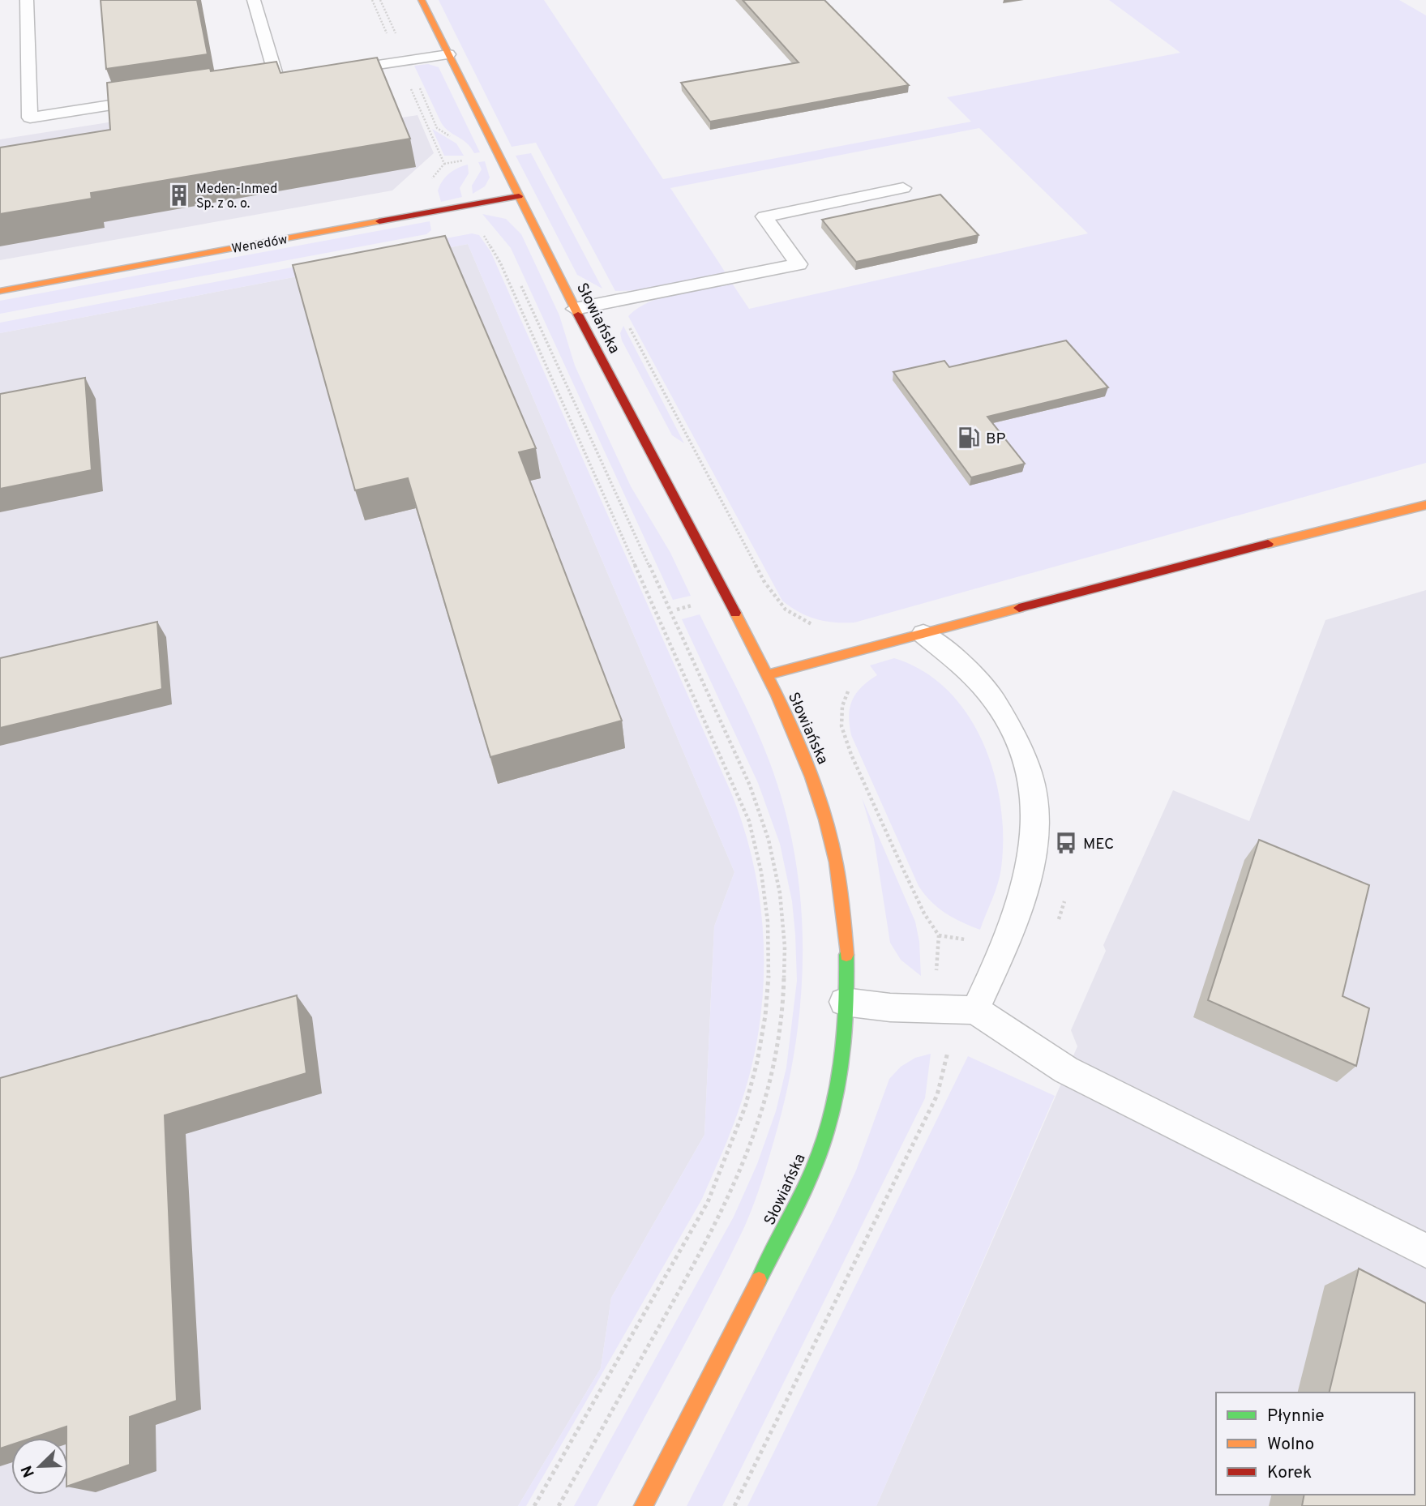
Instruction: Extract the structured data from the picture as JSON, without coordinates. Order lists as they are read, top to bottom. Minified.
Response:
{"streets":{"main road":["Wenedów","Słowiańska"]},"crossings":[["Wenedów","Słowiańska"]],"places":{"building":["Meden-Inmed Sp. z o. o."],"fuel station":["BP"],"bus stop":["MEC"]},"legend":["Płynnie","Wolno","Korek"],"north":"bottom left"}
